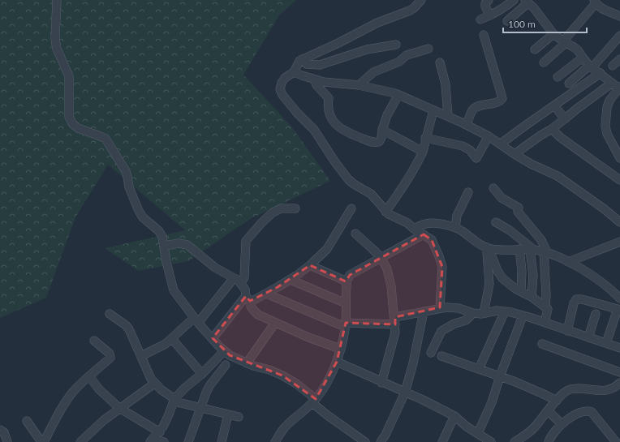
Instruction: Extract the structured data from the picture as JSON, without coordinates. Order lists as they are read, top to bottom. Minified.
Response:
{"scale_bar":"100 m"}
